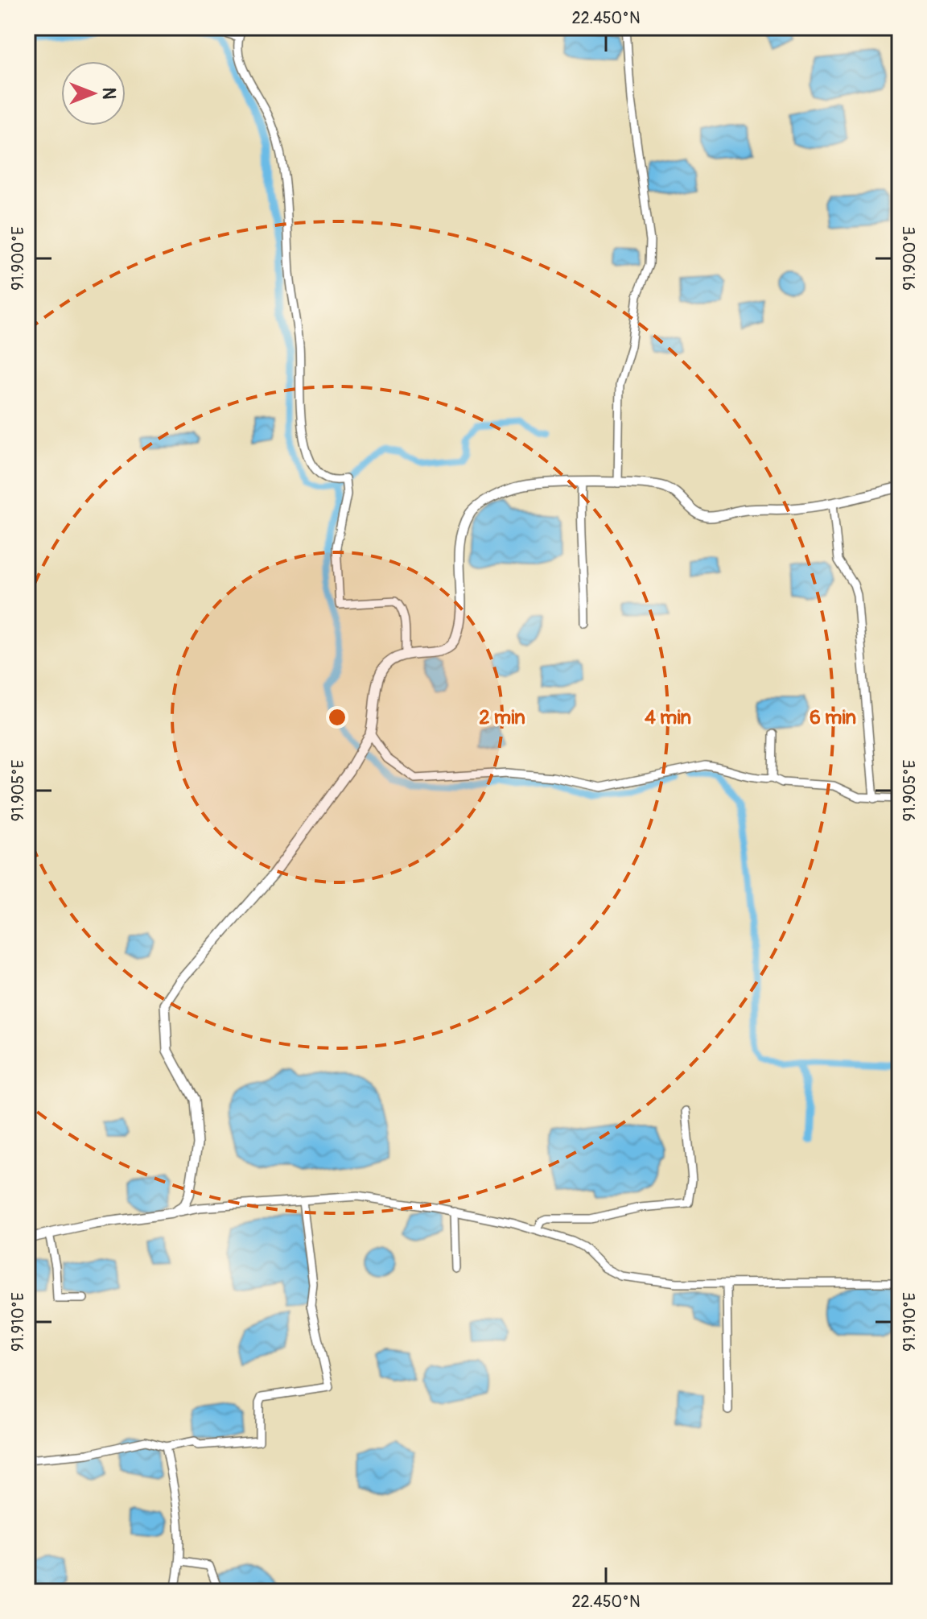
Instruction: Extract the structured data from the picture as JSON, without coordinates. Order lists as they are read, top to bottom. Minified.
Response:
{"north":"right","coordinates":["22.450°N","91.900°E","91.905°E","91.910°E"],"rings":["2 min","4 min","6 min"]}
